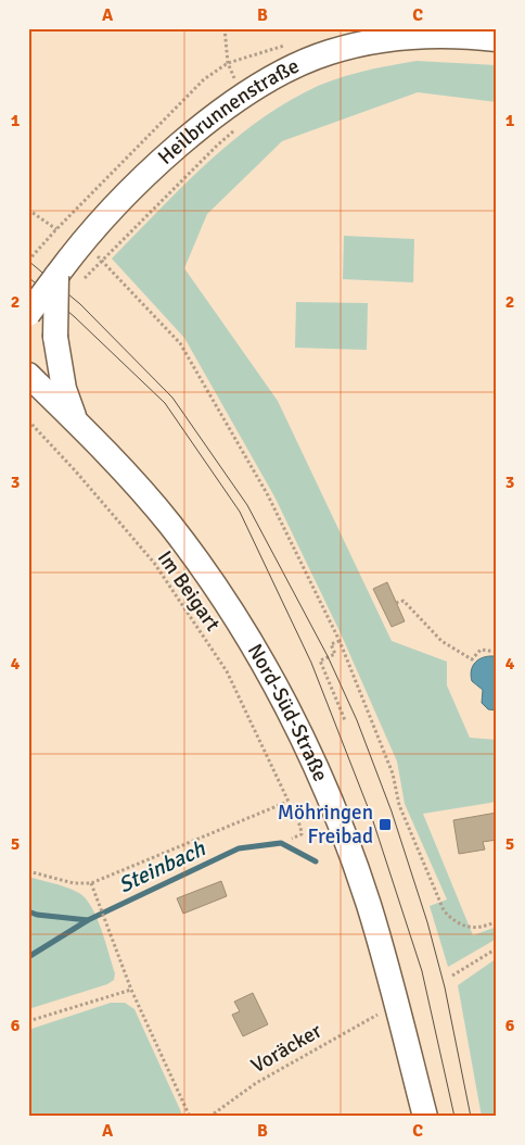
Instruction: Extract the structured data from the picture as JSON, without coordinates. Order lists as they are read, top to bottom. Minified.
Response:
{"streets":{"main road":["Heilbrunnenstraße","Nord-Süd-Straße"],"path":["Im Beigart","Voräcker"]},"water":["Steinbach"],"places":{"transit":["Möhringen Freibad"]},"grid":{"columns":["A","B","C"],"rows":["1","2","3","4","5","6"]}}
